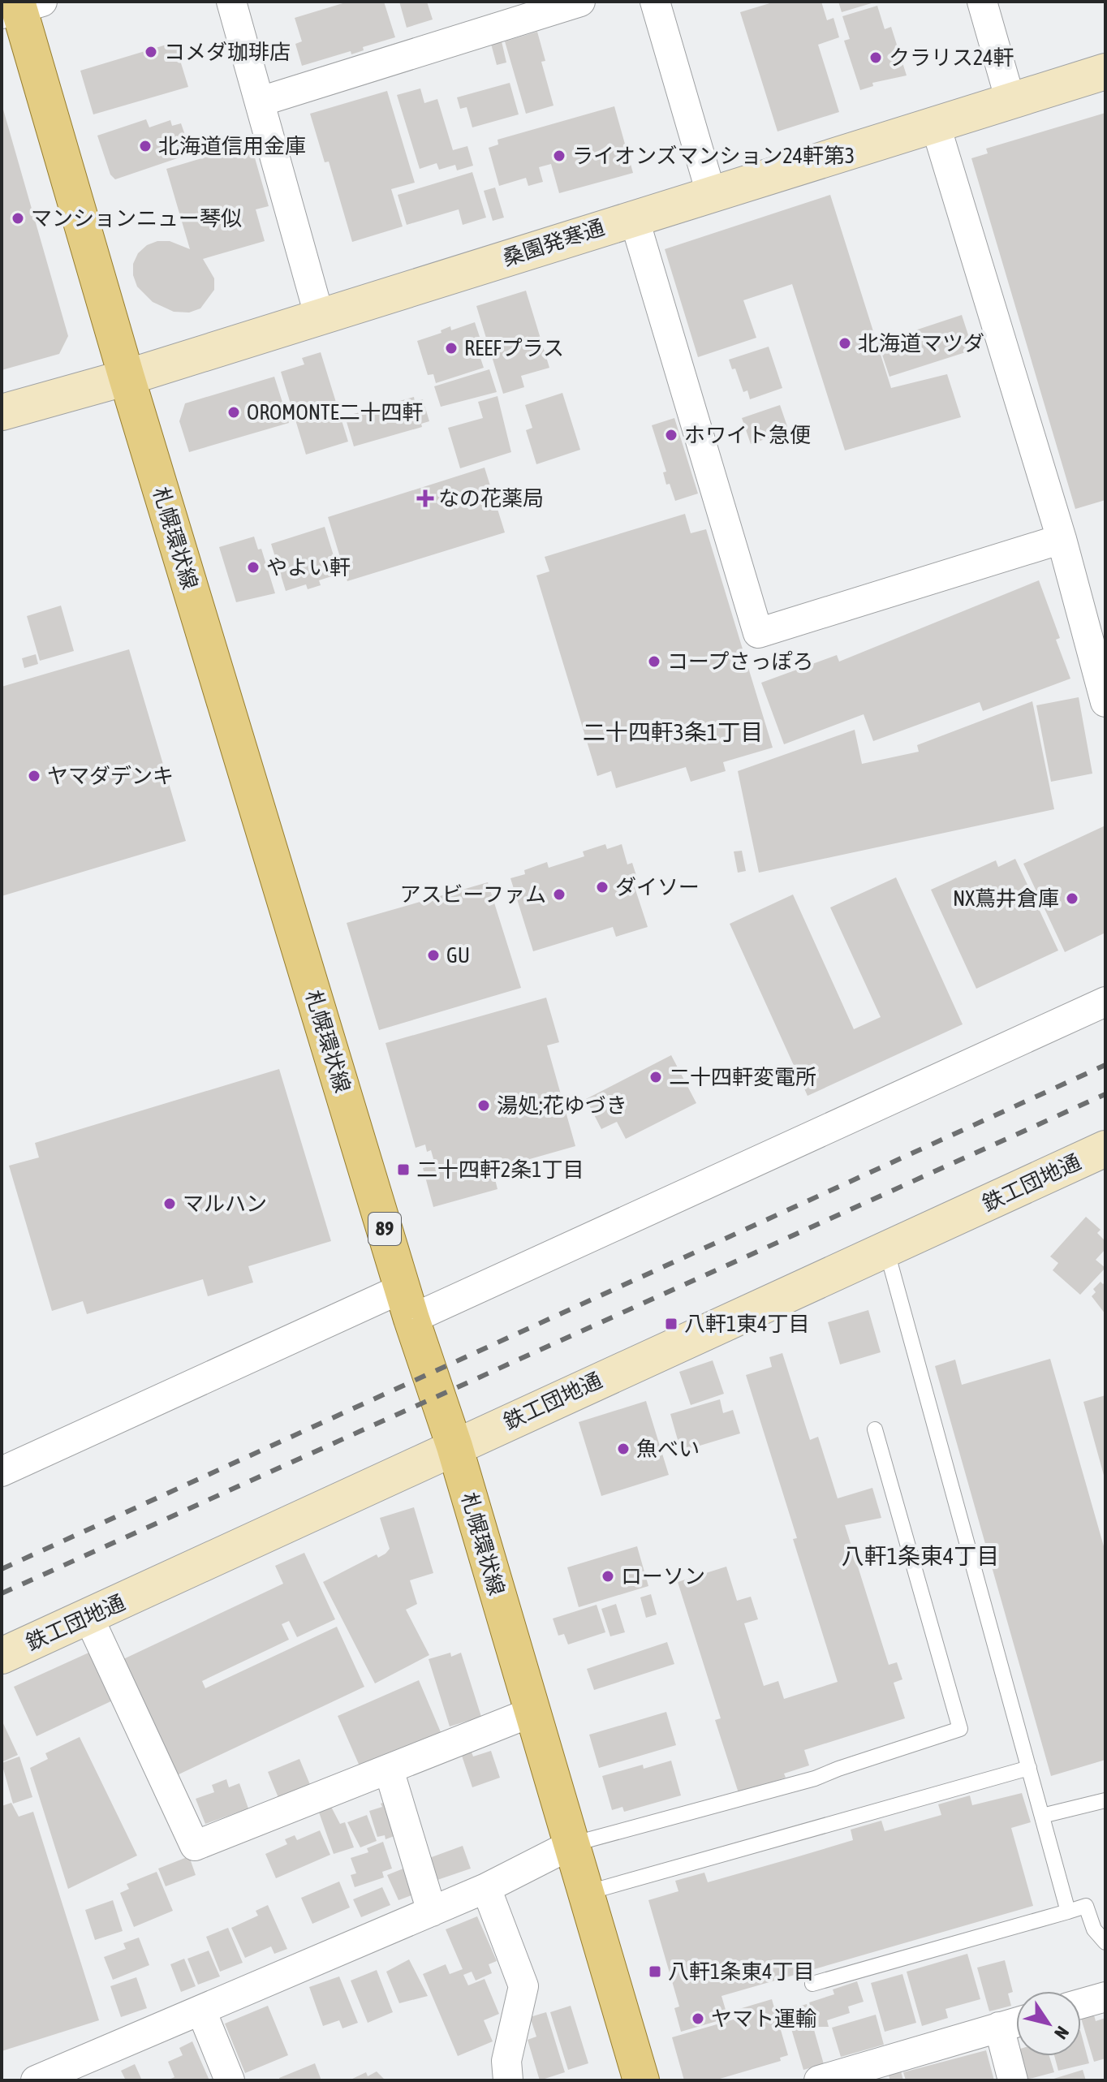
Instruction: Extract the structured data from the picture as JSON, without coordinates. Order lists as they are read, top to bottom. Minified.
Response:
{"streets":{"main road":["札幌環状線","89"],"street":["桑園発寒通","鉄工団地通"]},"crossings":[["桑園発寒通","札幌環状線"],["札幌環状線","鉄工団地通"]],"districts":["二十四軒3条1丁目","八軒1条東4丁目"],"places":{"other":["コメダ珈琲店","クラリス24軒","北海道信用金庫","ライオンズマンション24軒第3","マンションニュー琴似","北海道マツダ","REEFプラス","OROMONTE二十四軒","ホワイト急便","やよい軒","コープさっぽろ","ヤマダデンキ","ダイソー","アスビーファム","NX蔦井倉庫","GU","二十四軒変電所","湯処;花ゆづき","マルハン","魚べい","ローソン","ヤマト運輸"],"health":["なの花薬局"],"transit":["二十四軒2条1丁目","八軒1東4丁目","八軒1条東4丁目"]},"north":"bottom right"}
